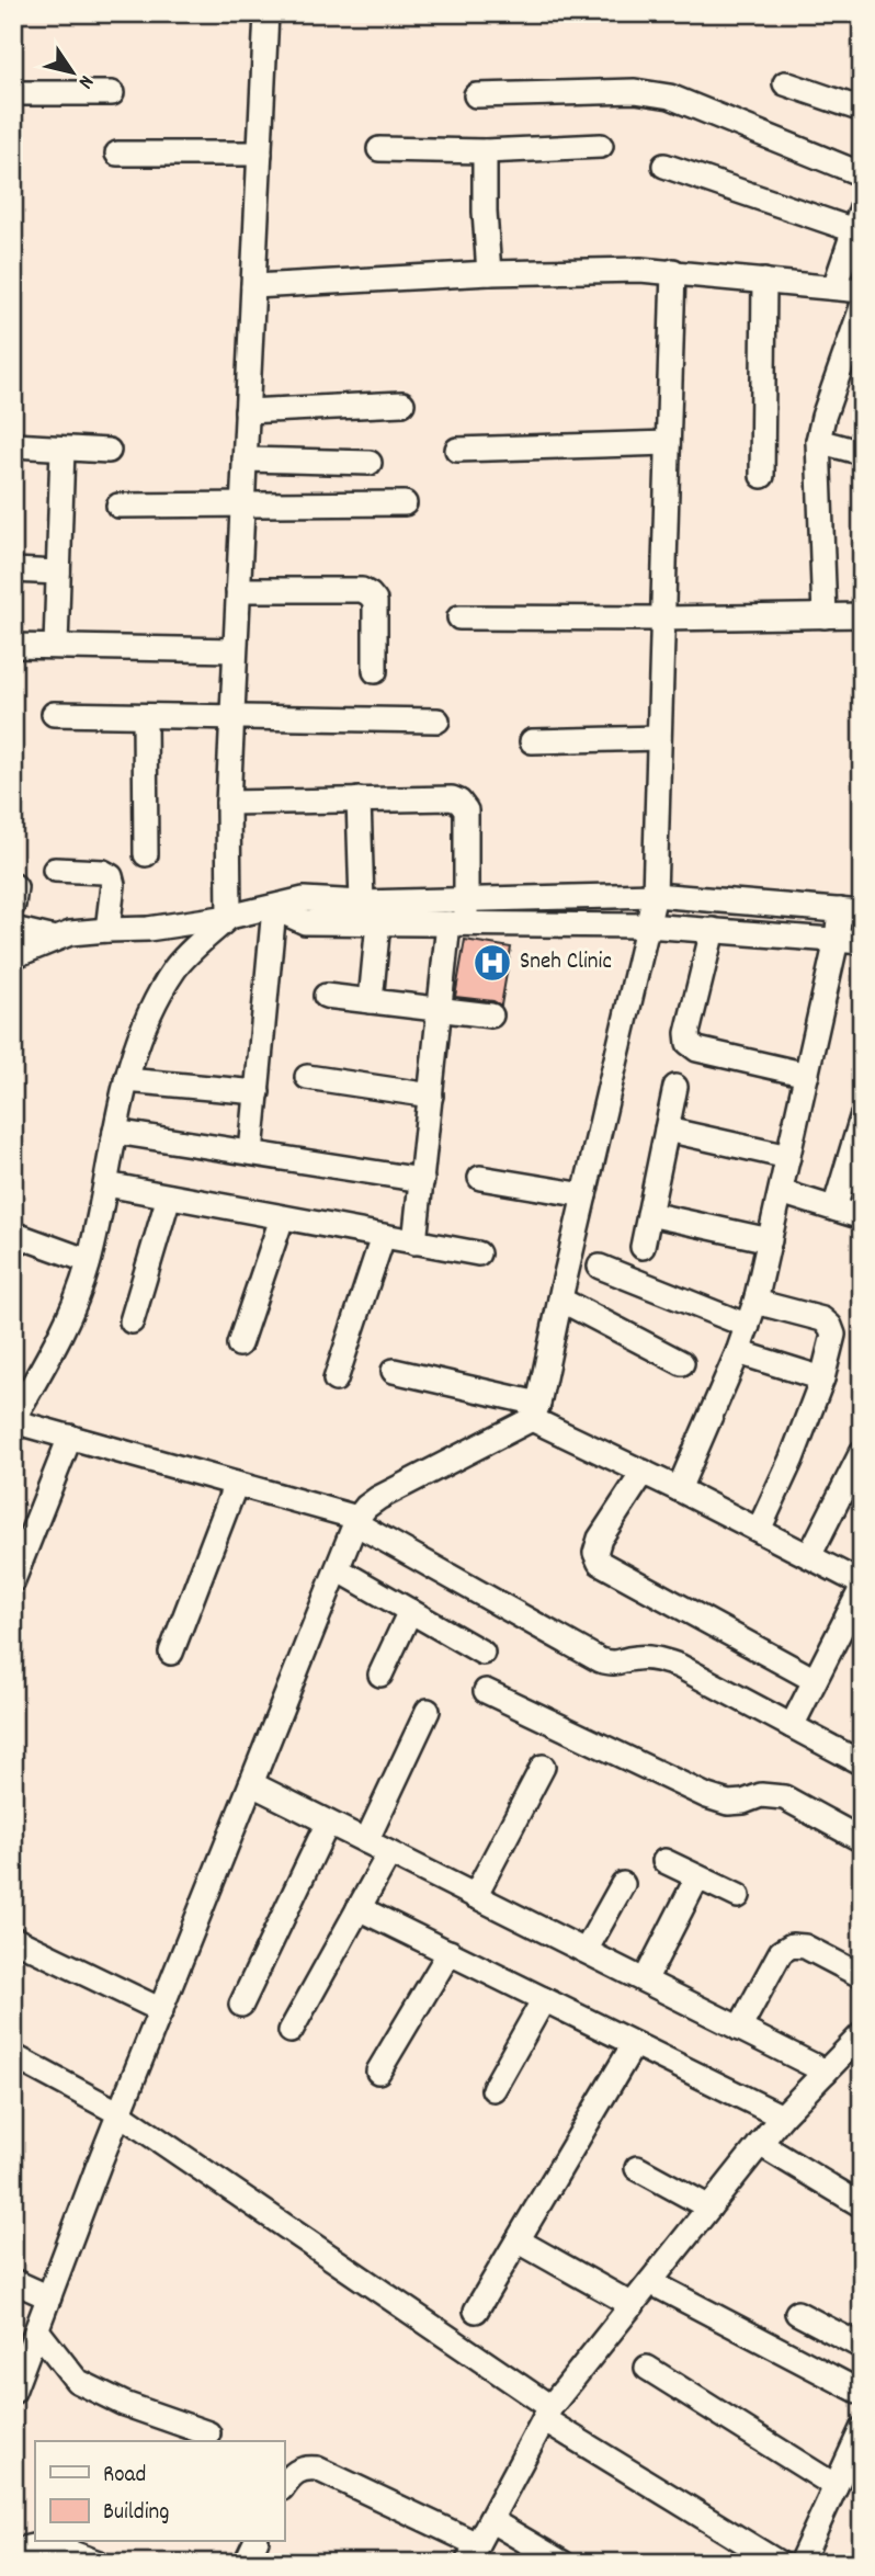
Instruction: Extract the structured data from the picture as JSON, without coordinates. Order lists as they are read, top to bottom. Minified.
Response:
{"places":{"hospital":["Sneh Clinic"]},"legend":["Road","Building"],"north":"bottom right"}
